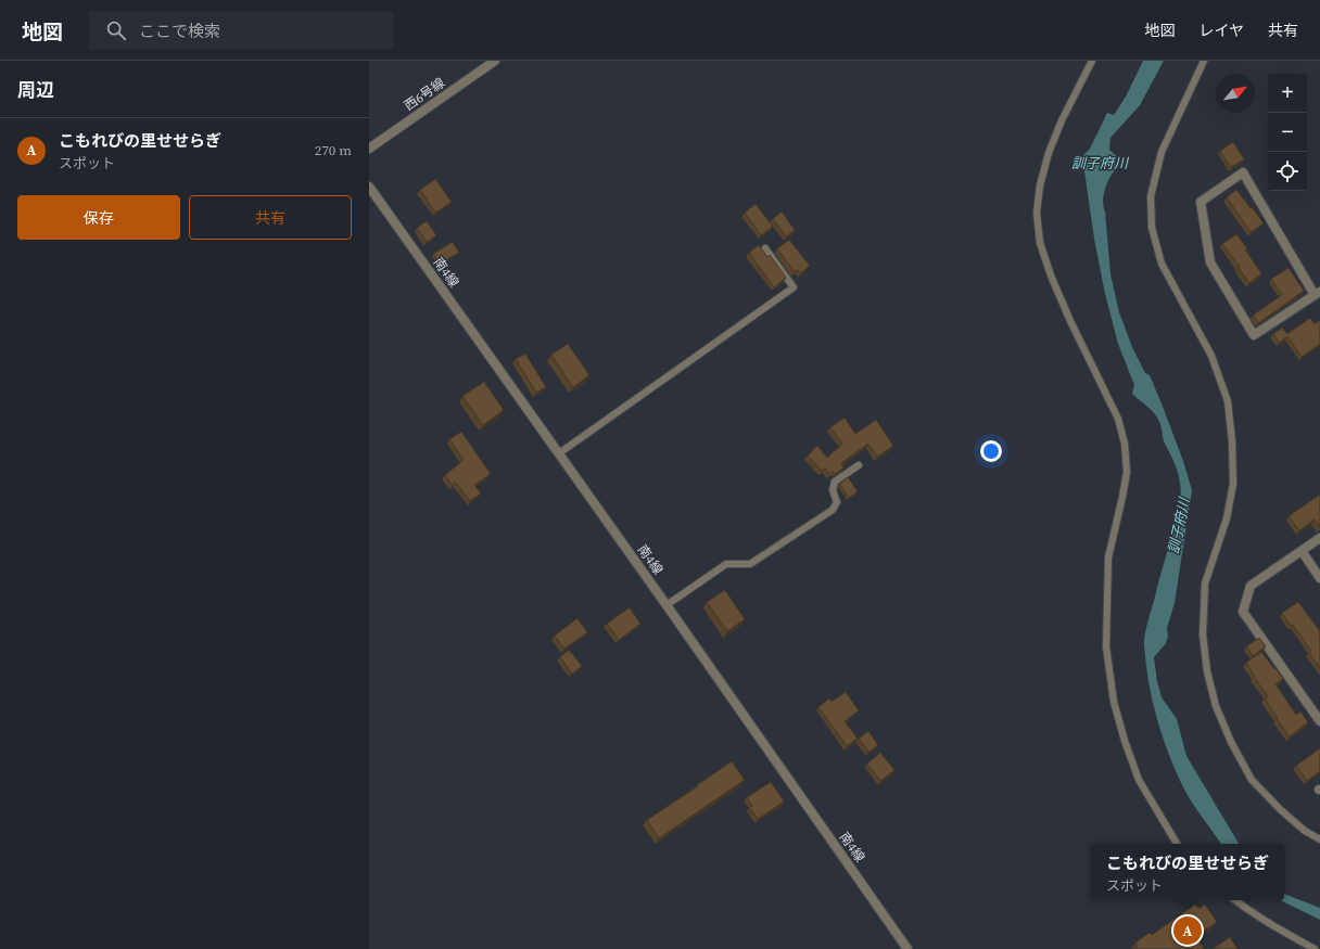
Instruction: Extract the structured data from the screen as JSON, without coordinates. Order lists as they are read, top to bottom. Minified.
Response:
{"streets":{"street":["西6号線","南4線"]},"water":["訓子府川"],"north":"top right","page":{"header":"地図","search":"ここで検索","nav":["地図","レイヤ","共有"],"heading":"周辺","map_buttons":["+","−"],"list":[{"mark":"A","name":"こもれびの里せせらぎ","note":"スポット","value":"270 m"}],"buttons":["保存","共有"],"popup":["こもれびの里せせらぎ","スポット"],"pins":"A"}}
